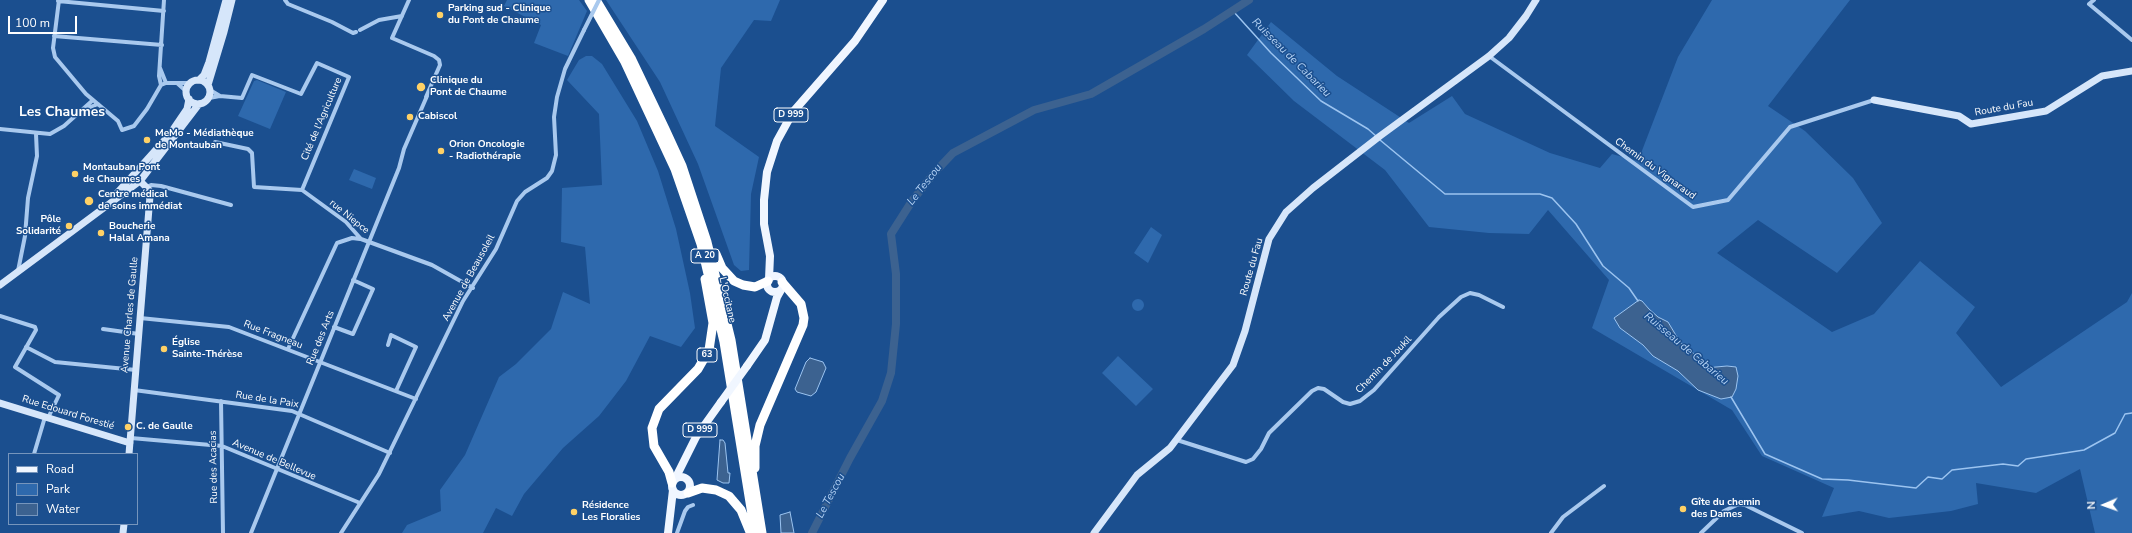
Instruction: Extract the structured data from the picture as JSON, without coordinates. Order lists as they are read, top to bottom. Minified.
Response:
{"streets":{"highway":["A 20","L'Occitane","63"],"main road":["D 999"],"street":["Route du Fau","Cité de l'Agriculture","Chemin du Vignaraud","rue Niepce","Avenue de Beausoleil","Avenue Charles de Gaulle","Rue Fragneau","Rue des Arts","Chemin de Joukil","Rue de la Paix","Rue Edouard Forestié","Avenue de Bellevue","Rue des Acacias"]},"crossings":[["Route du Fau","Chemin du Vignaraud"],["Route du Fau","Chemin de Joukil"],["D 999","63"],["Cité de l'Agriculture","rue Niepce"],["rue Niepce","Avenue de Beausoleil"],["rue Niepce","Rue des Arts"],["Avenue de Beausoleil","L'Occitane"],["Avenue de Beausoleil","Rue Fragneau"],["Avenue de Beausoleil","Rue de la Paix"],["Avenue de Beausoleil","Avenue de Bellevue"],["L'Occitane","63"],["Avenue Charles de Gaulle","Rue Fragneau"],["Avenue Charles de Gaulle","Rue de la Paix"],["Avenue Charles de Gaulle","Rue Edouard Forestié"],["Avenue Charles de Gaulle","Avenue de Bellevue"],["Rue Fragneau","Rue des Arts"],["Rue des Arts","Rue de la Paix"],["Rue des Arts","Avenue de Bellevue"],["Rue de la Paix","Rue des Acacias"],["Rue Edouard Forestié","Avenue de Bellevue"],["Avenue de Bellevue","Rue des Acacias"]],"districts":["Les Chaumes"],"water":["Ruisseau de Cabarieu","Le Tescou"],"places":["Parking sud - Clinique du Pont de Chaume","Clinique du Pont de Chaume","Cabiscol","MeMo - Médiathèque de Montauban","Orion Oncologie - Radiothérapie","Montauban Pont de Chaumes","Centre médical de soins immédiat","Pôle Solidarité","Boucherie Halal Amana","Église Sainte-Thérèse","C. de Gaulle","Gîte du chemin des Dames","Résidence Les Floralies"],"legend":["Road","Park","Water"],"scale_bar":"100 m","north":"left"}
